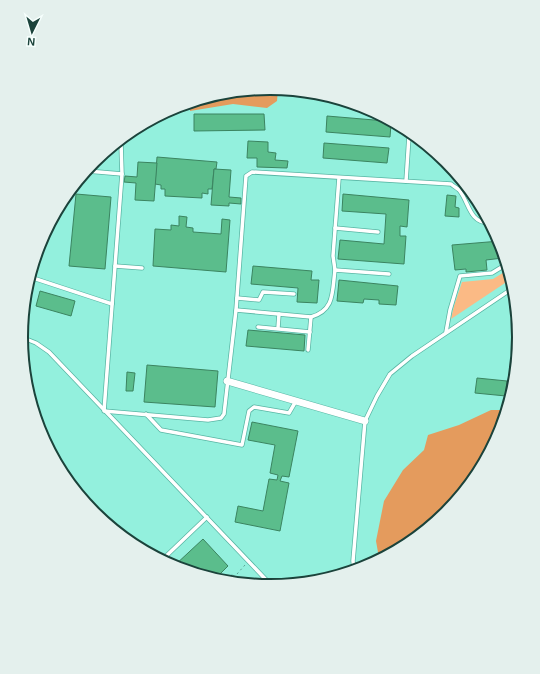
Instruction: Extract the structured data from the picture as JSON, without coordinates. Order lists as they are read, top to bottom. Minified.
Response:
{"north":"bottom"}
